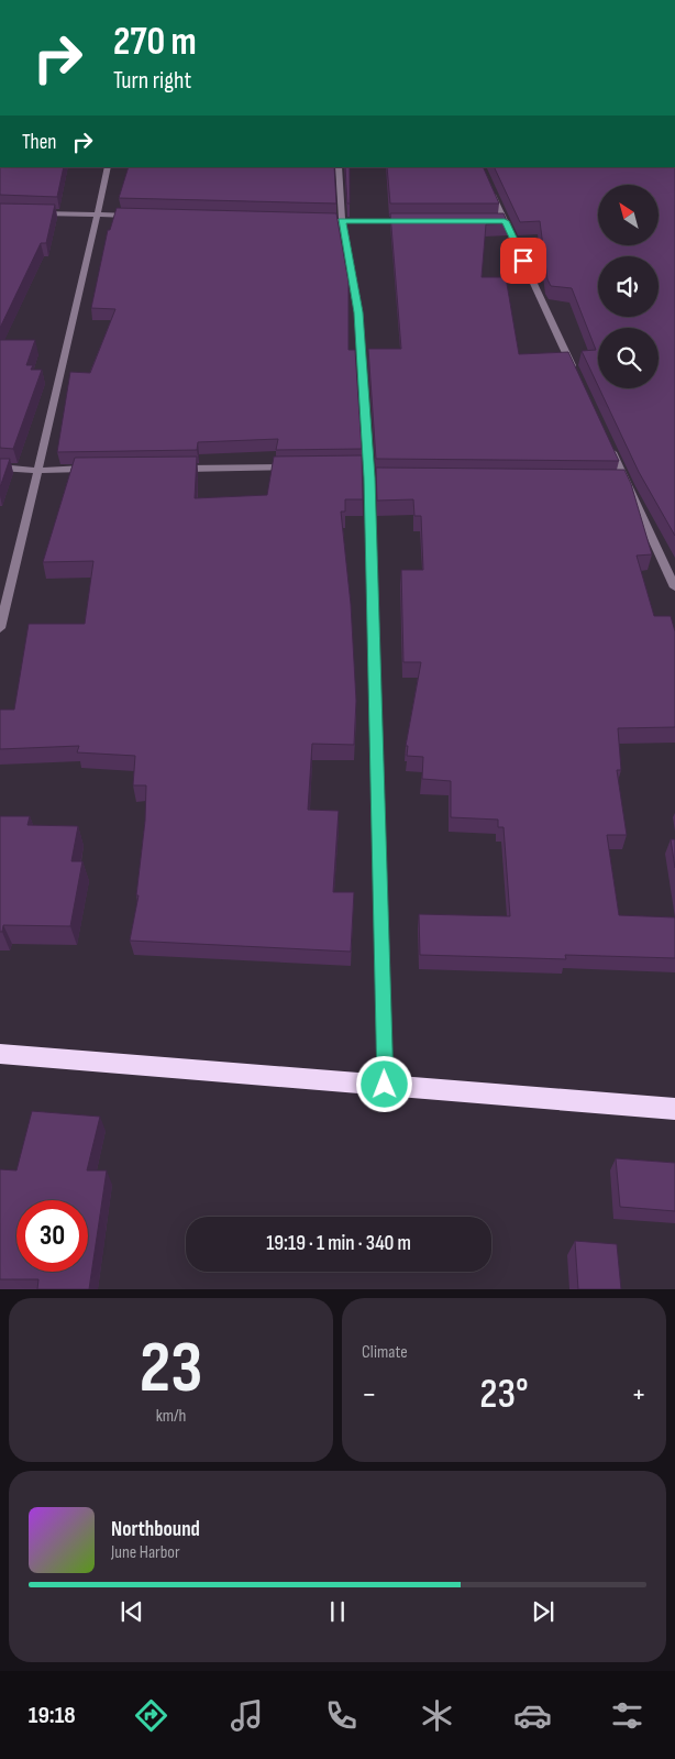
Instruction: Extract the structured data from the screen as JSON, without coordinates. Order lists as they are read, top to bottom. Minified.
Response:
{"north":"top left","page":{"turn":["270 m","Turn right"],"then":"Then","limit":"30","trip":"19:19 · 1 min · 340 m","tile":[["23","km/h"],"Climate"],"heat":["−","23°","+"],"song":["Northbound","June Harbor"],"tabs":"19:18"}}
